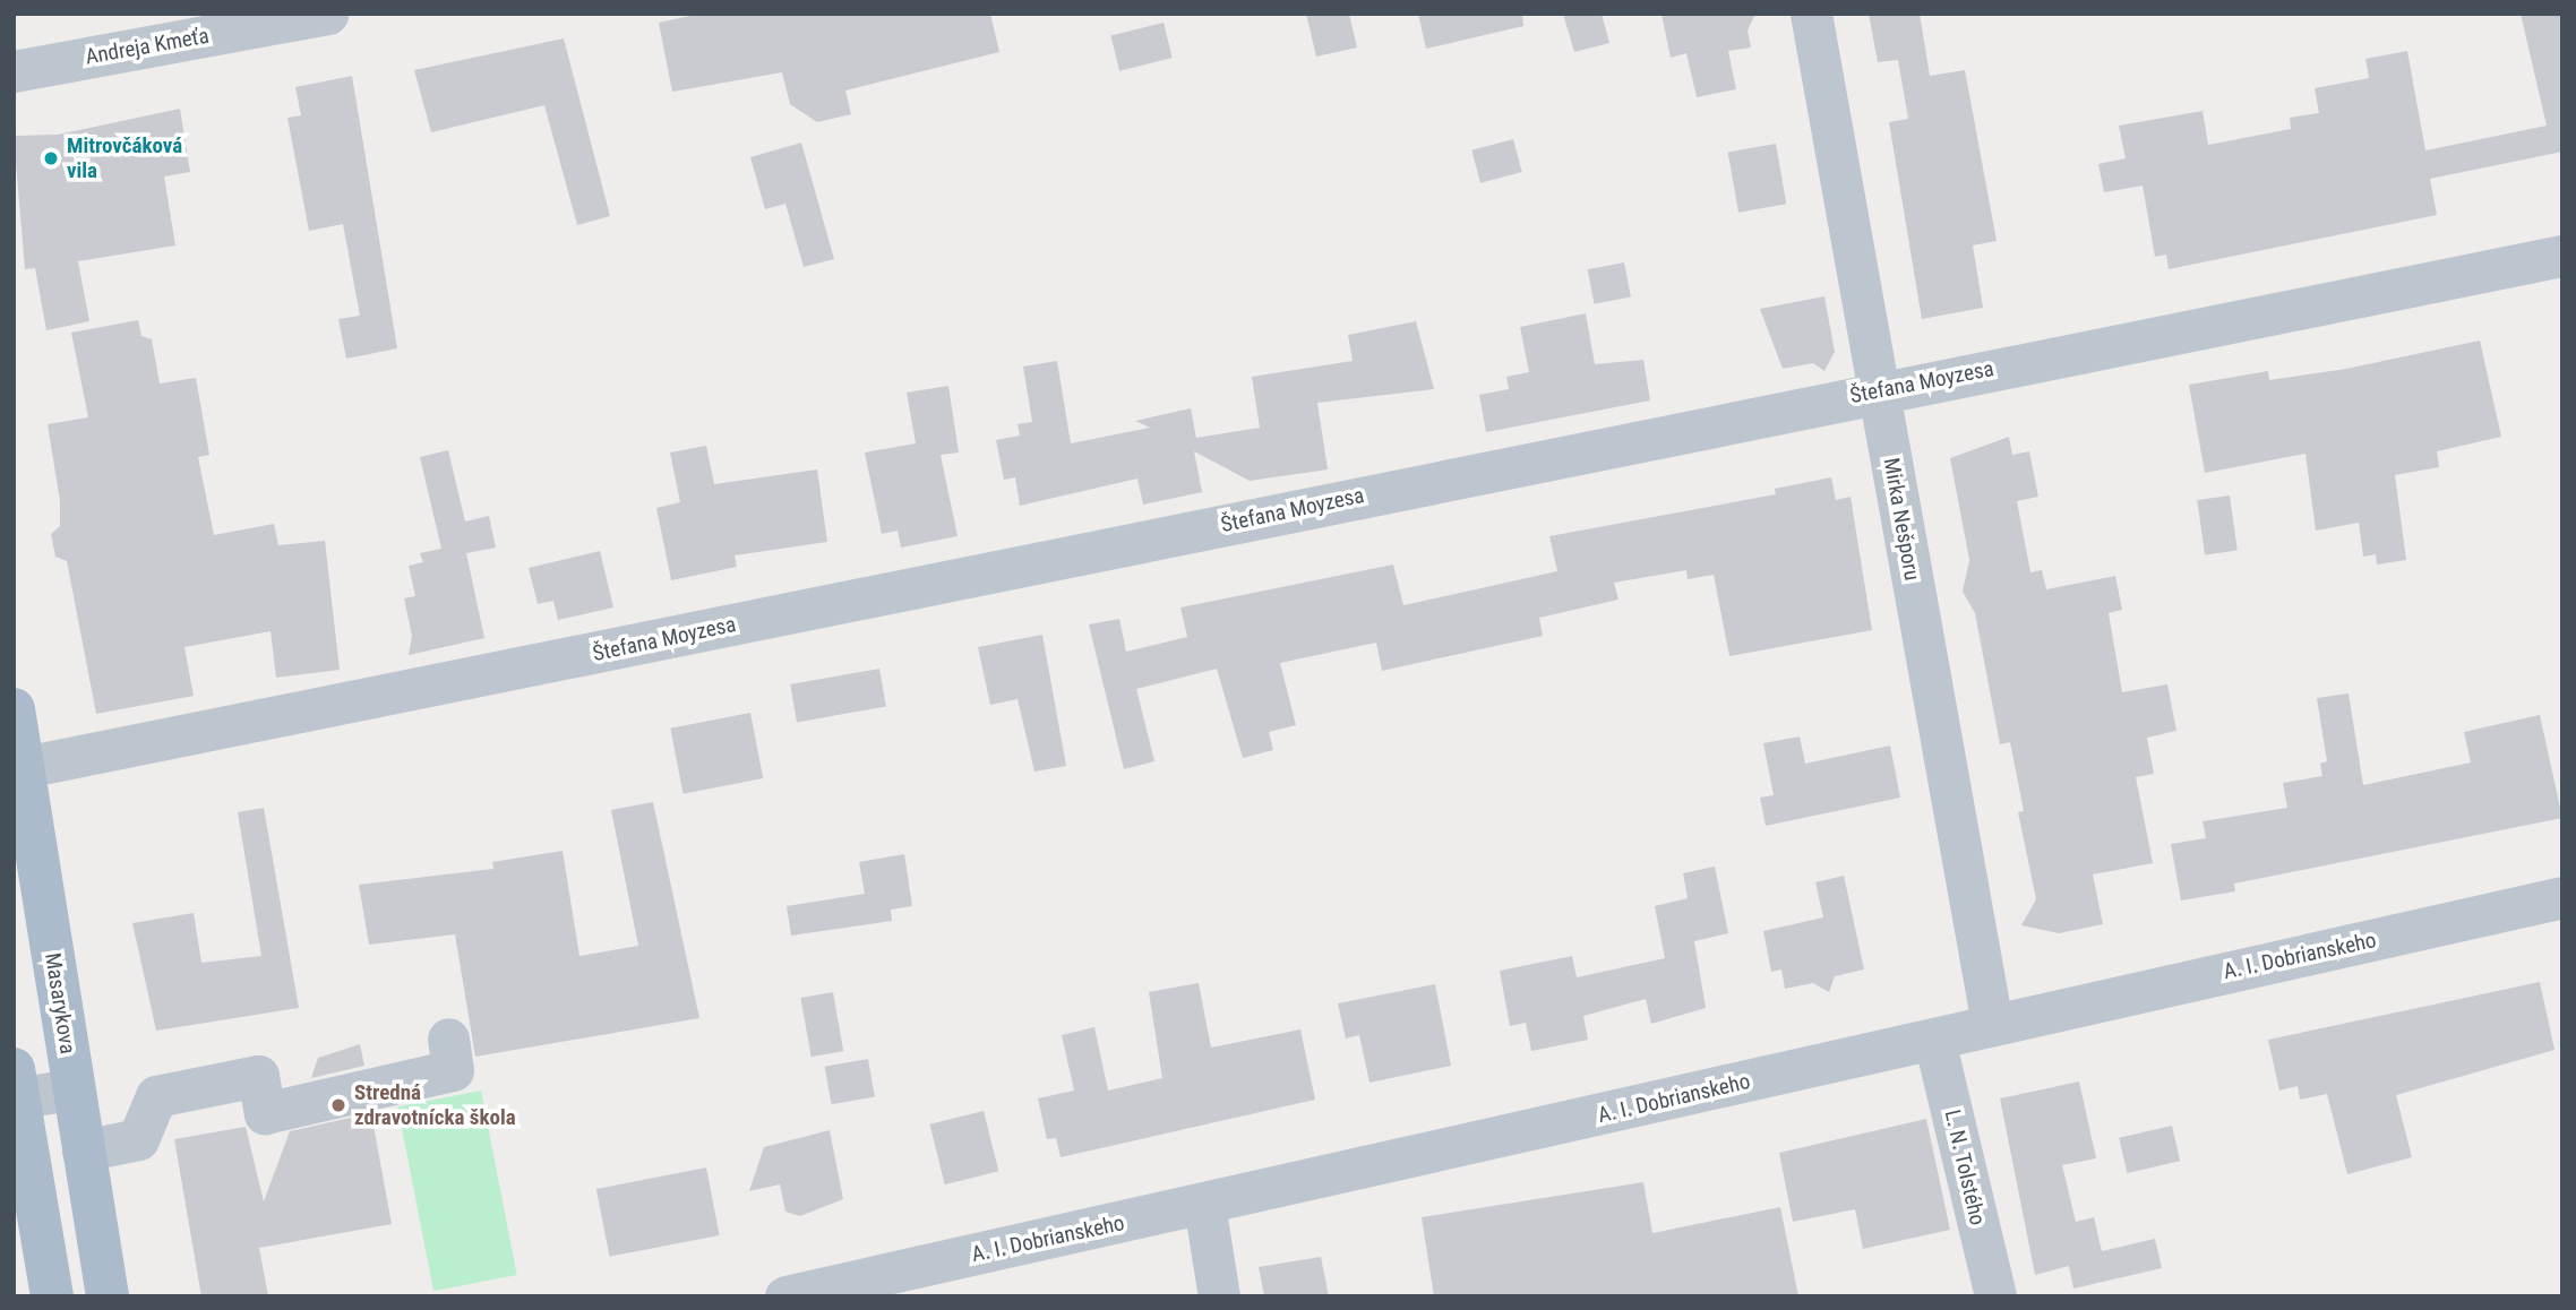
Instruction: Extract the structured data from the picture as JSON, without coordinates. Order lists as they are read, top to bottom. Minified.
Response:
{"streets":{"main road":["Masarykova"],"street":["Andreja Kmeťa","Štefana Moyzesa","Mirka Nešporu","A. I. Dobrianskeho","L. N. Tolstého"]},"crossings":[["Štefana Moyzesa","Mirka Nešporu"],["Štefana Moyzesa","Masarykova"],["Mirka Nešporu","A. I. Dobrianskeho"],["A. I. Dobrianskeho","L. N. Tolstého"]],"places":["Mitrovčáková vila","Stredná zdravotnícka škola"]}
